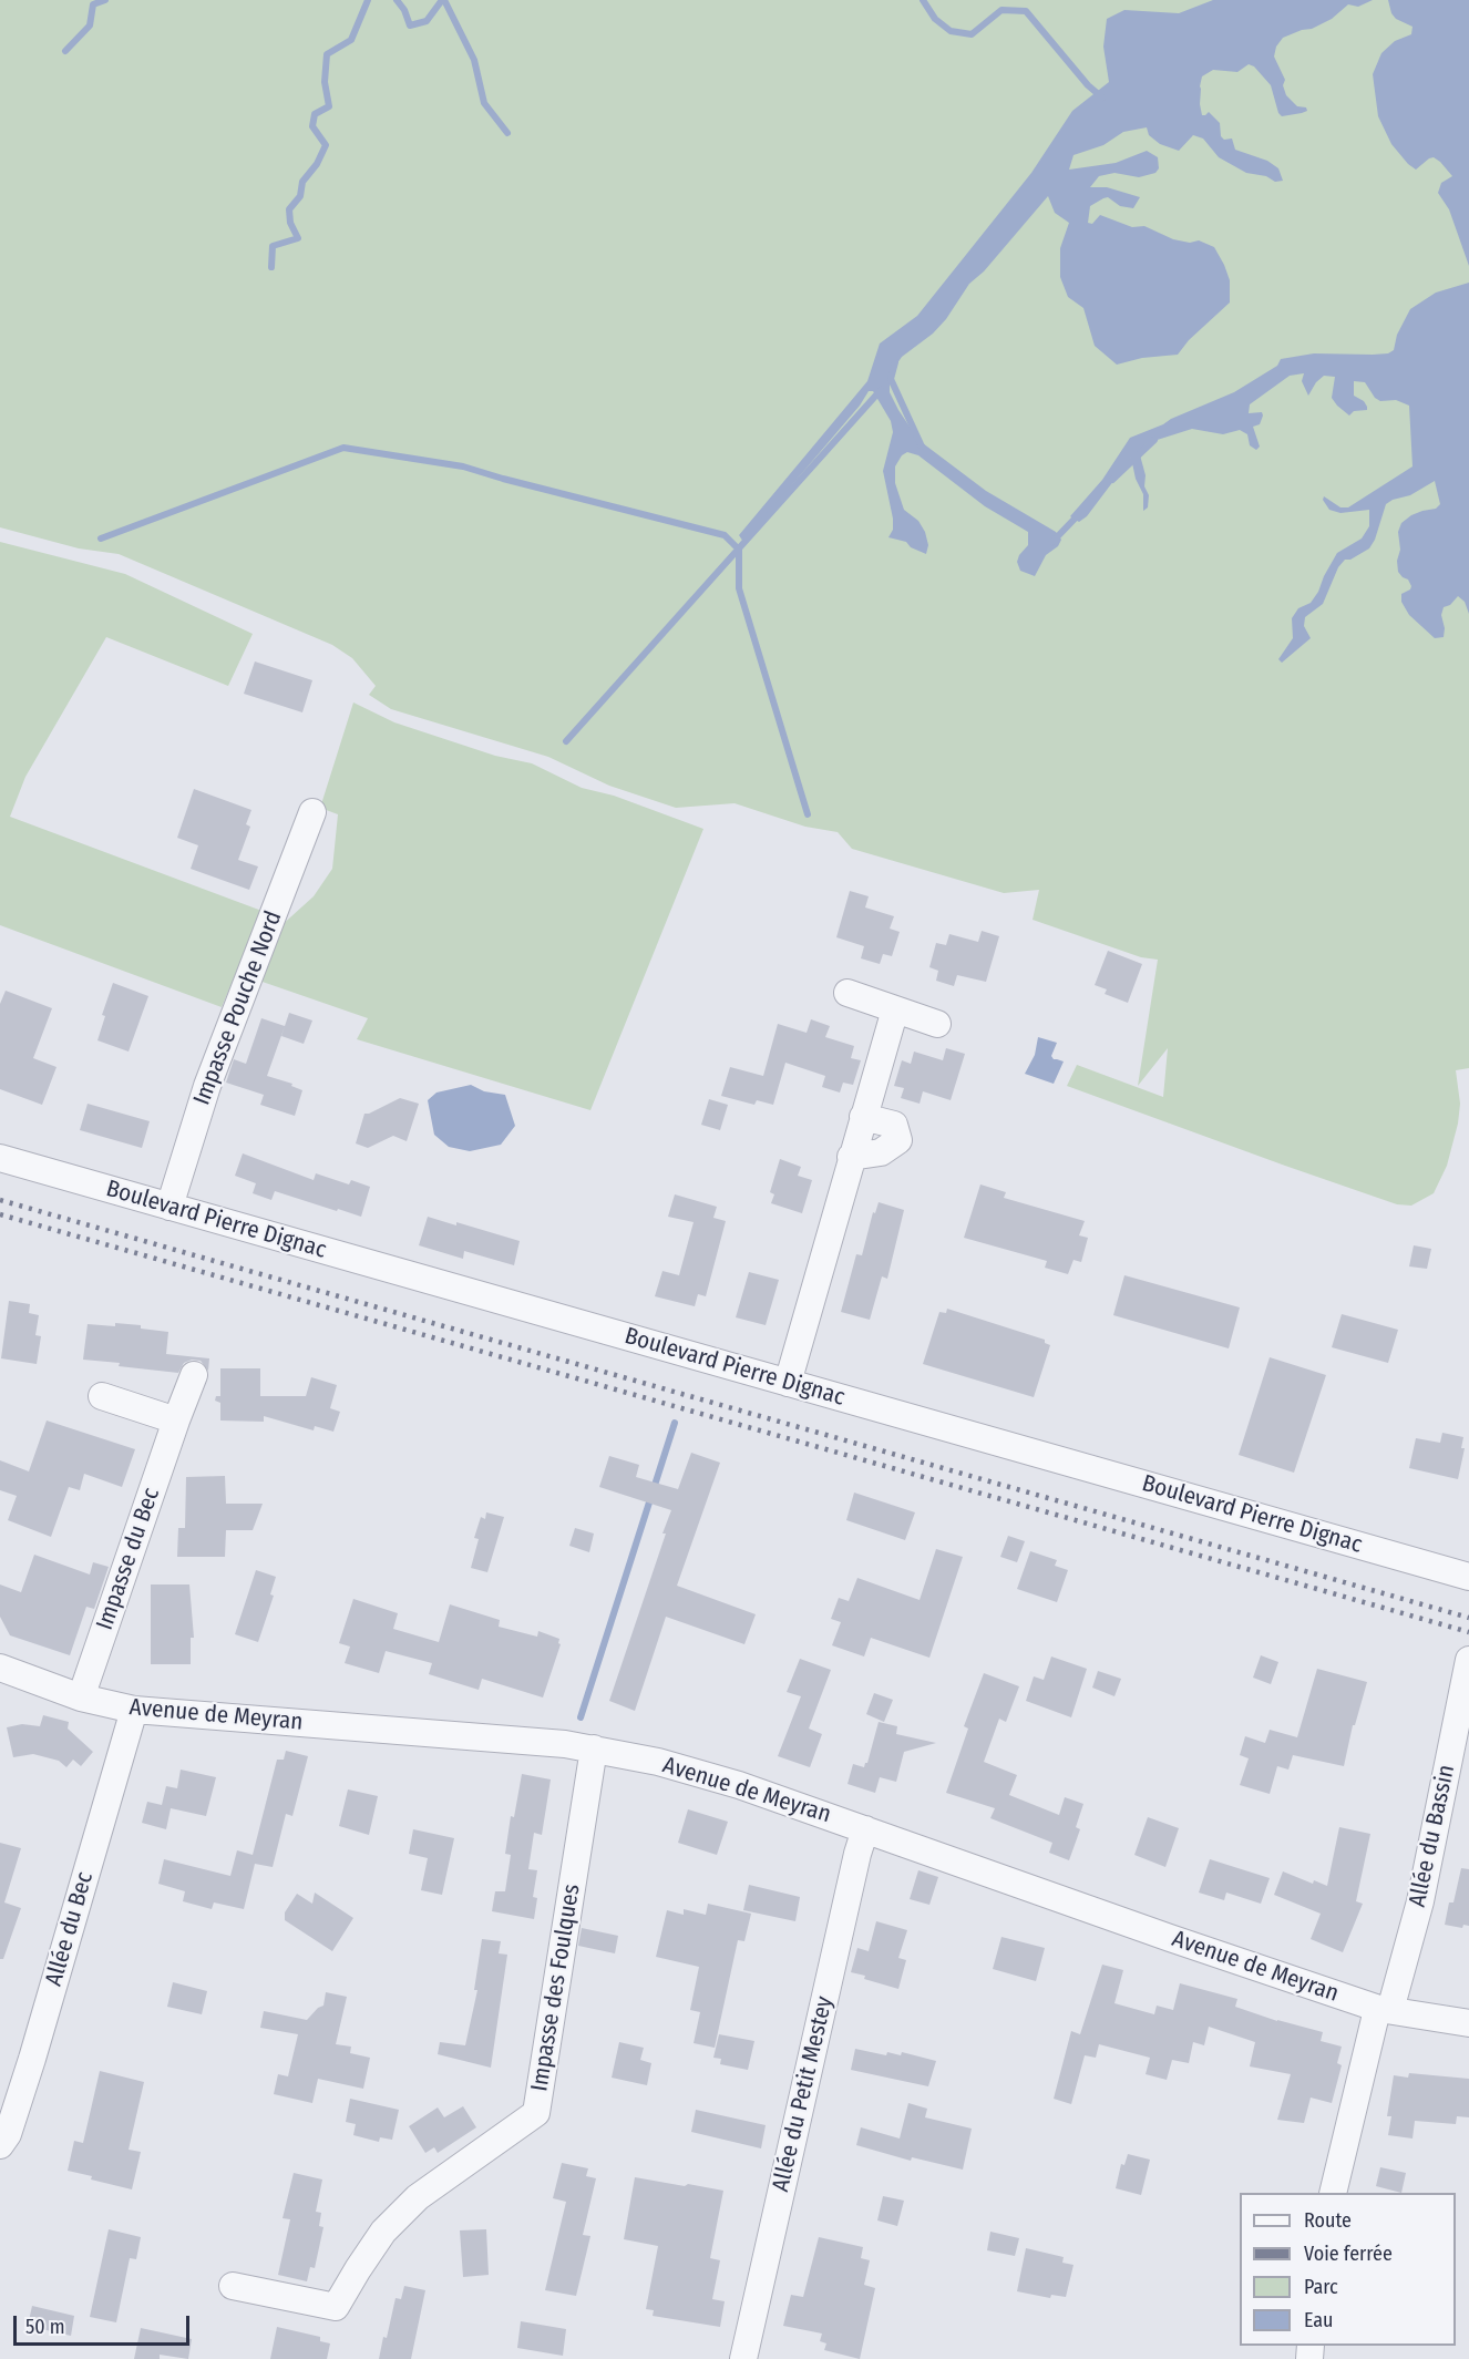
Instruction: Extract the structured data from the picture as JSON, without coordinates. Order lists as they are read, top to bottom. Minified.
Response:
{"streets":{"street":["Impasse Pouche Nord","Boulevard Pierre Dignac","Impasse du Bec","Avenue de Meyran","Allée du Bassin","Allée du Bec","Impasse des Foulques","Allée du Petit Mestey"]},"crossings":[["Impasse Pouche Nord","Boulevard Pierre Dignac"],["Impasse du Bec","Avenue de Meyran"],["Avenue de Meyran","Allée du Bassin"],["Avenue de Meyran","Allée du Bec"],["Avenue de Meyran","Impasse des Foulques"],["Avenue de Meyran","Allée du Petit Mestey"]],"legend":["Route","Voie ferrée","Parc","Eau"],"scale_bar":"50 m"}
